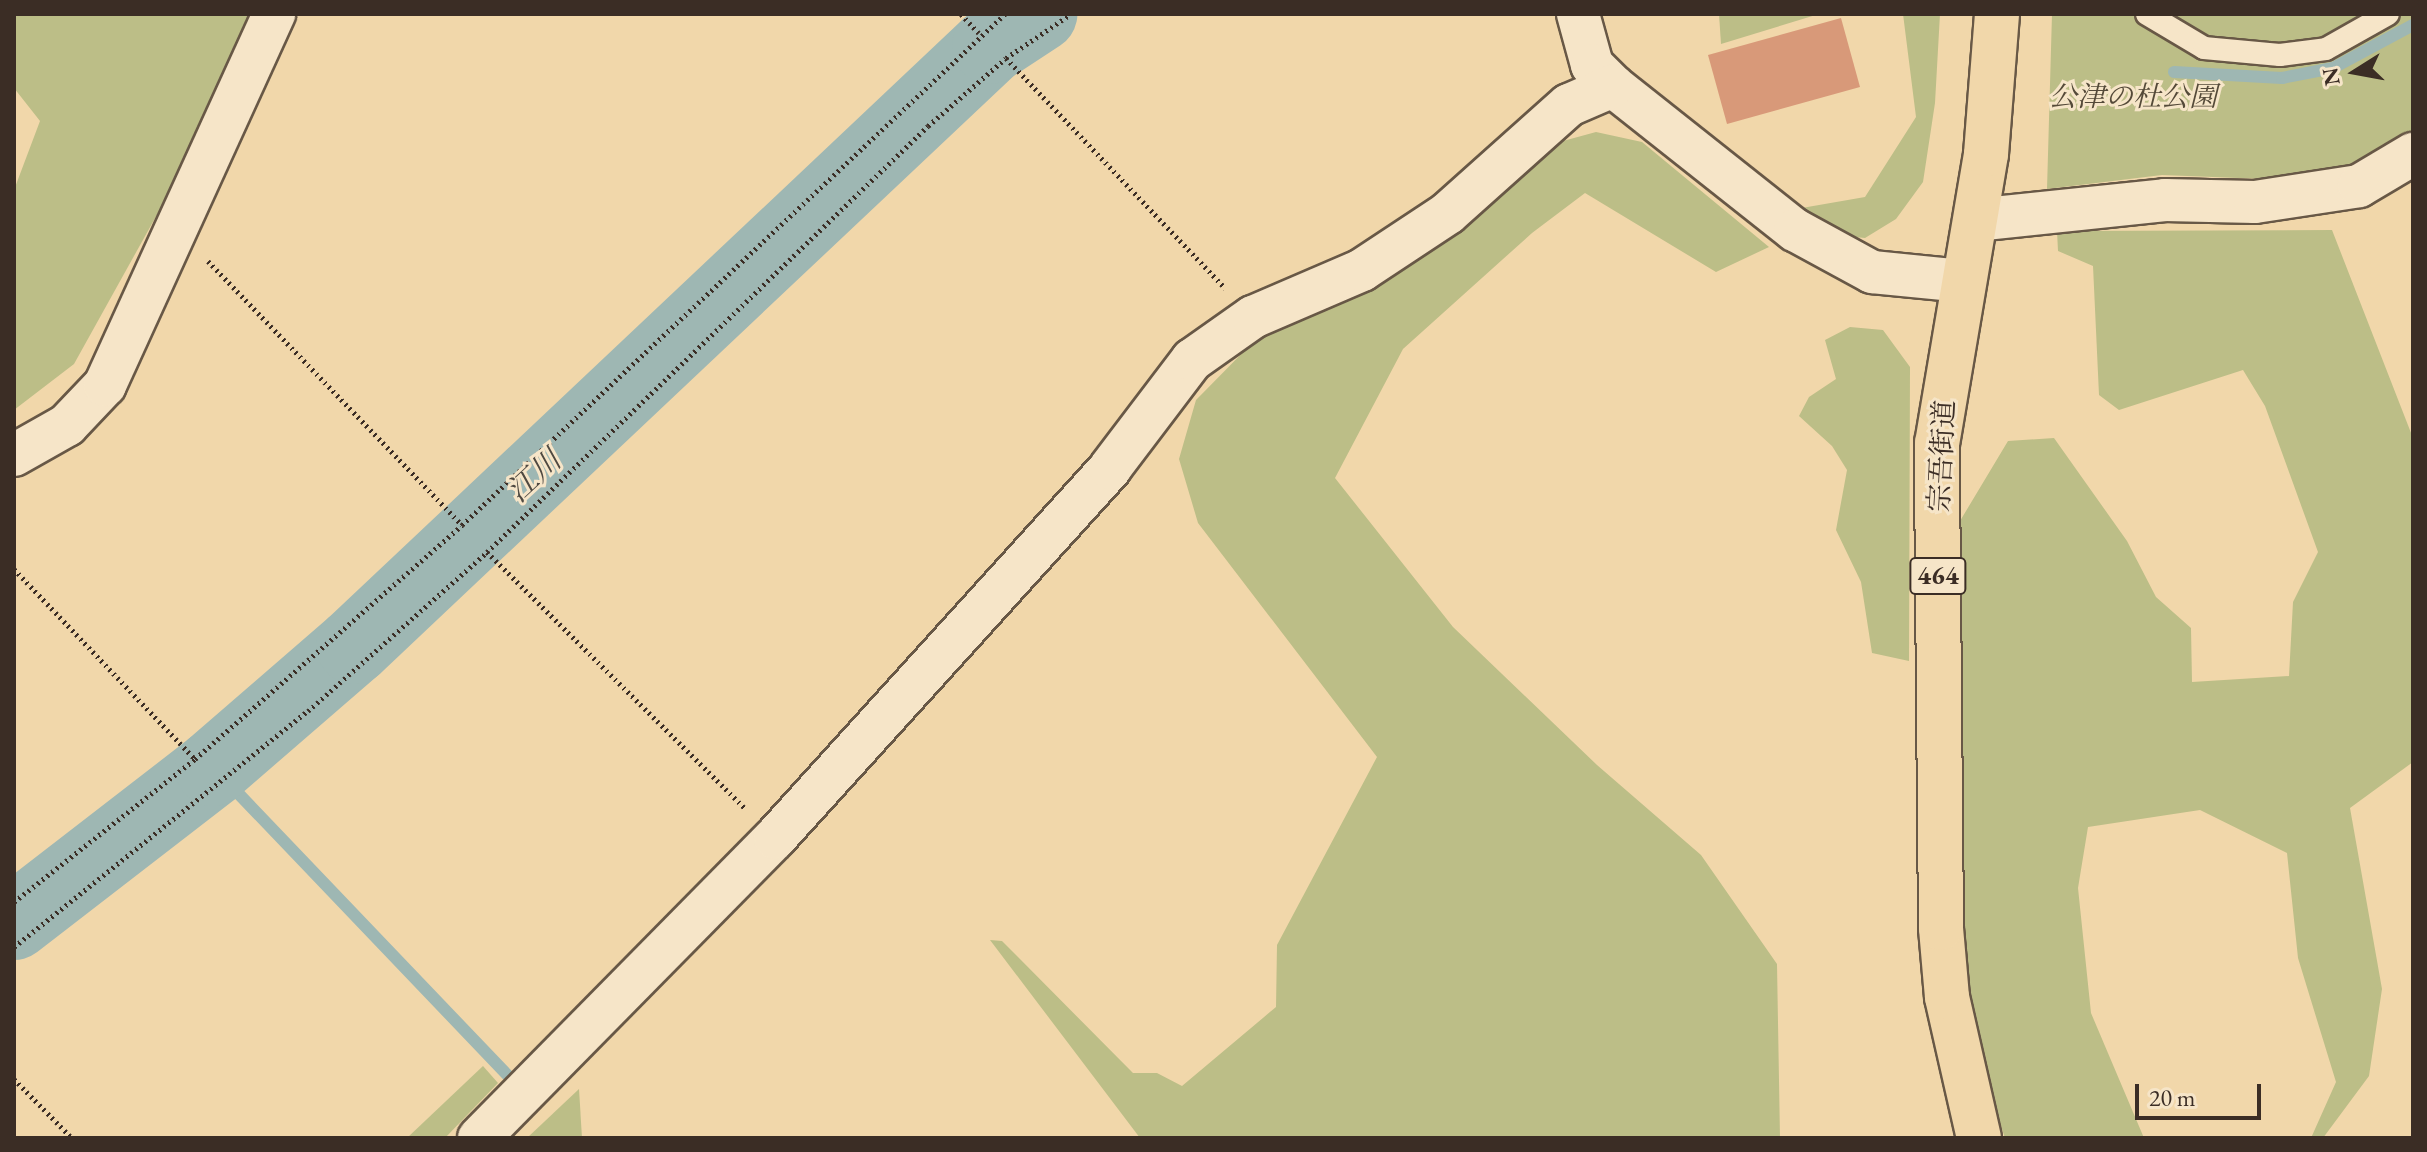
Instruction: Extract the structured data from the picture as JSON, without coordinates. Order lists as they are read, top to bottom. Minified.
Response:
{"streets":{"highway":["宗吾街道","464"]},"water":["江川"],"parks":["公津の杜公園"],"scale_bar":"20 m","north":"left"}
